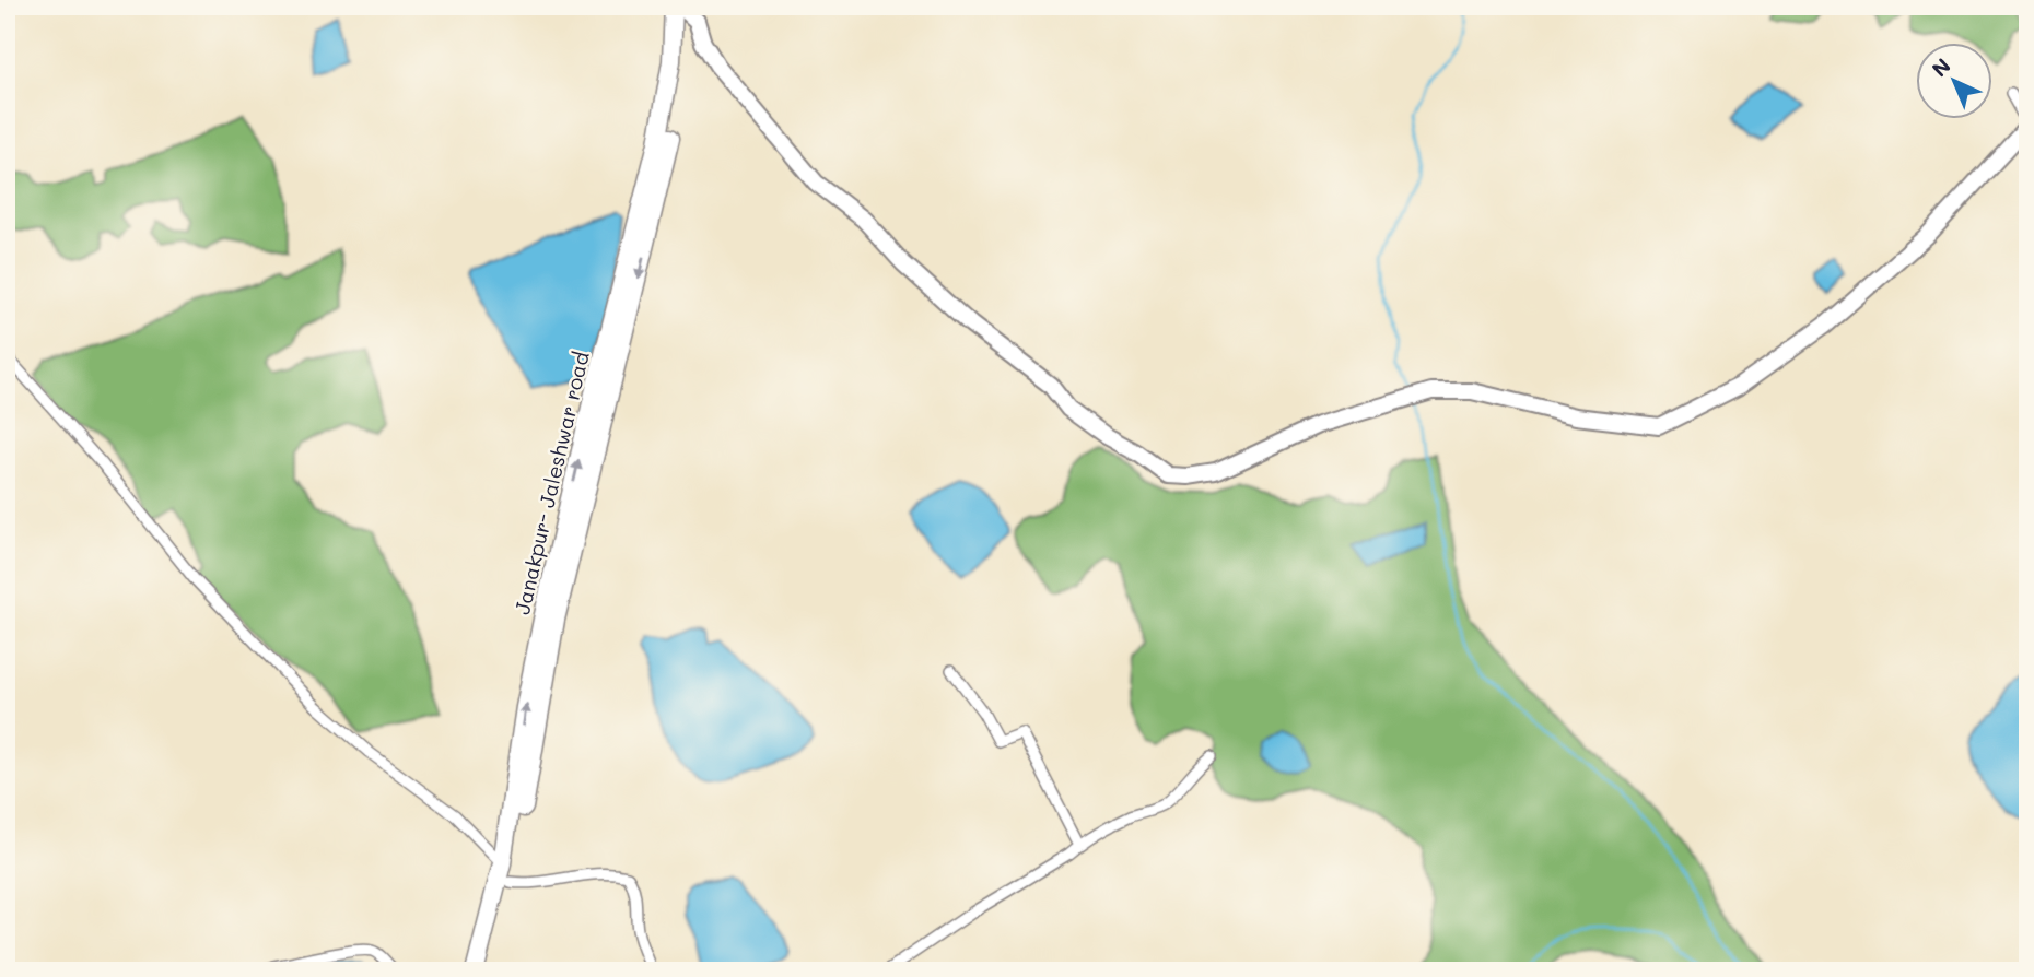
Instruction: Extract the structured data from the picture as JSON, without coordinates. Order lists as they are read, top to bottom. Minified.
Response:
{"streets":{"highway":["Janakpur- Jaleshwar road"]},"north":"top left"}
